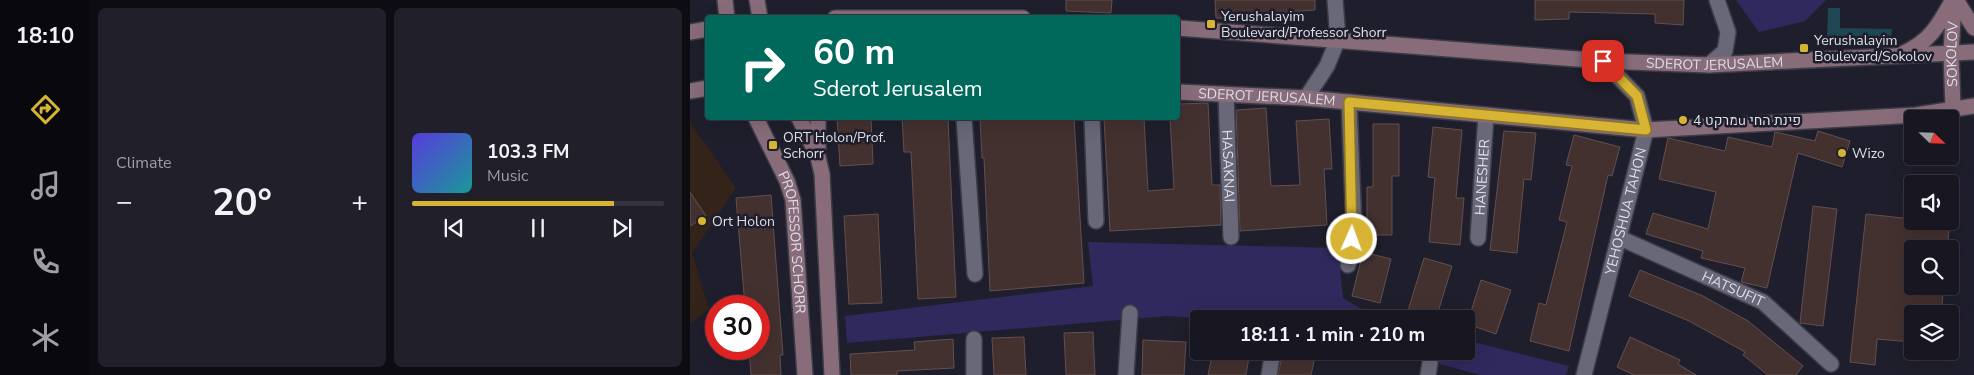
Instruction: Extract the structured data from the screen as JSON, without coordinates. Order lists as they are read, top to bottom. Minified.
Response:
{"streets":{"main road":["SOKOLOV","SDEROT JERUSALEM","PROFESSOR SCHORR"],"street":["HASAKNAI","HANESHER","YEHOSHUA TAHON","HATSUFIT"]},"crossings":[["SOKOLOV","SDEROT JERUSALEM"],["SDEROT JERUSALEM","HASAKNAI"],["SDEROT JERUSALEM","HANESHER"],["SDEROT JERUSALEM","YEHOSHUA TAHON"],["YEHOSHUA TAHON","HATSUFIT"]],"places":{"transit":["Yerushalayim Boulevard/Professor Shorr","Yerushalayim Boulevard/Sokolov","ORT Holon/Prof. Schorr"],"other":["מרקט 4u פינת החי","Wizo","Ort Holon"]},"north":"bottom right","page":{"tabs":"18:10","tile":"Climate","turn":["60 m","Sderot Jerusalem"],"song":["103.3 FM","Music"],"heat":["−","20°","+"],"limit":"30","trip":"18:11 · 1 min · 210 m"}}
